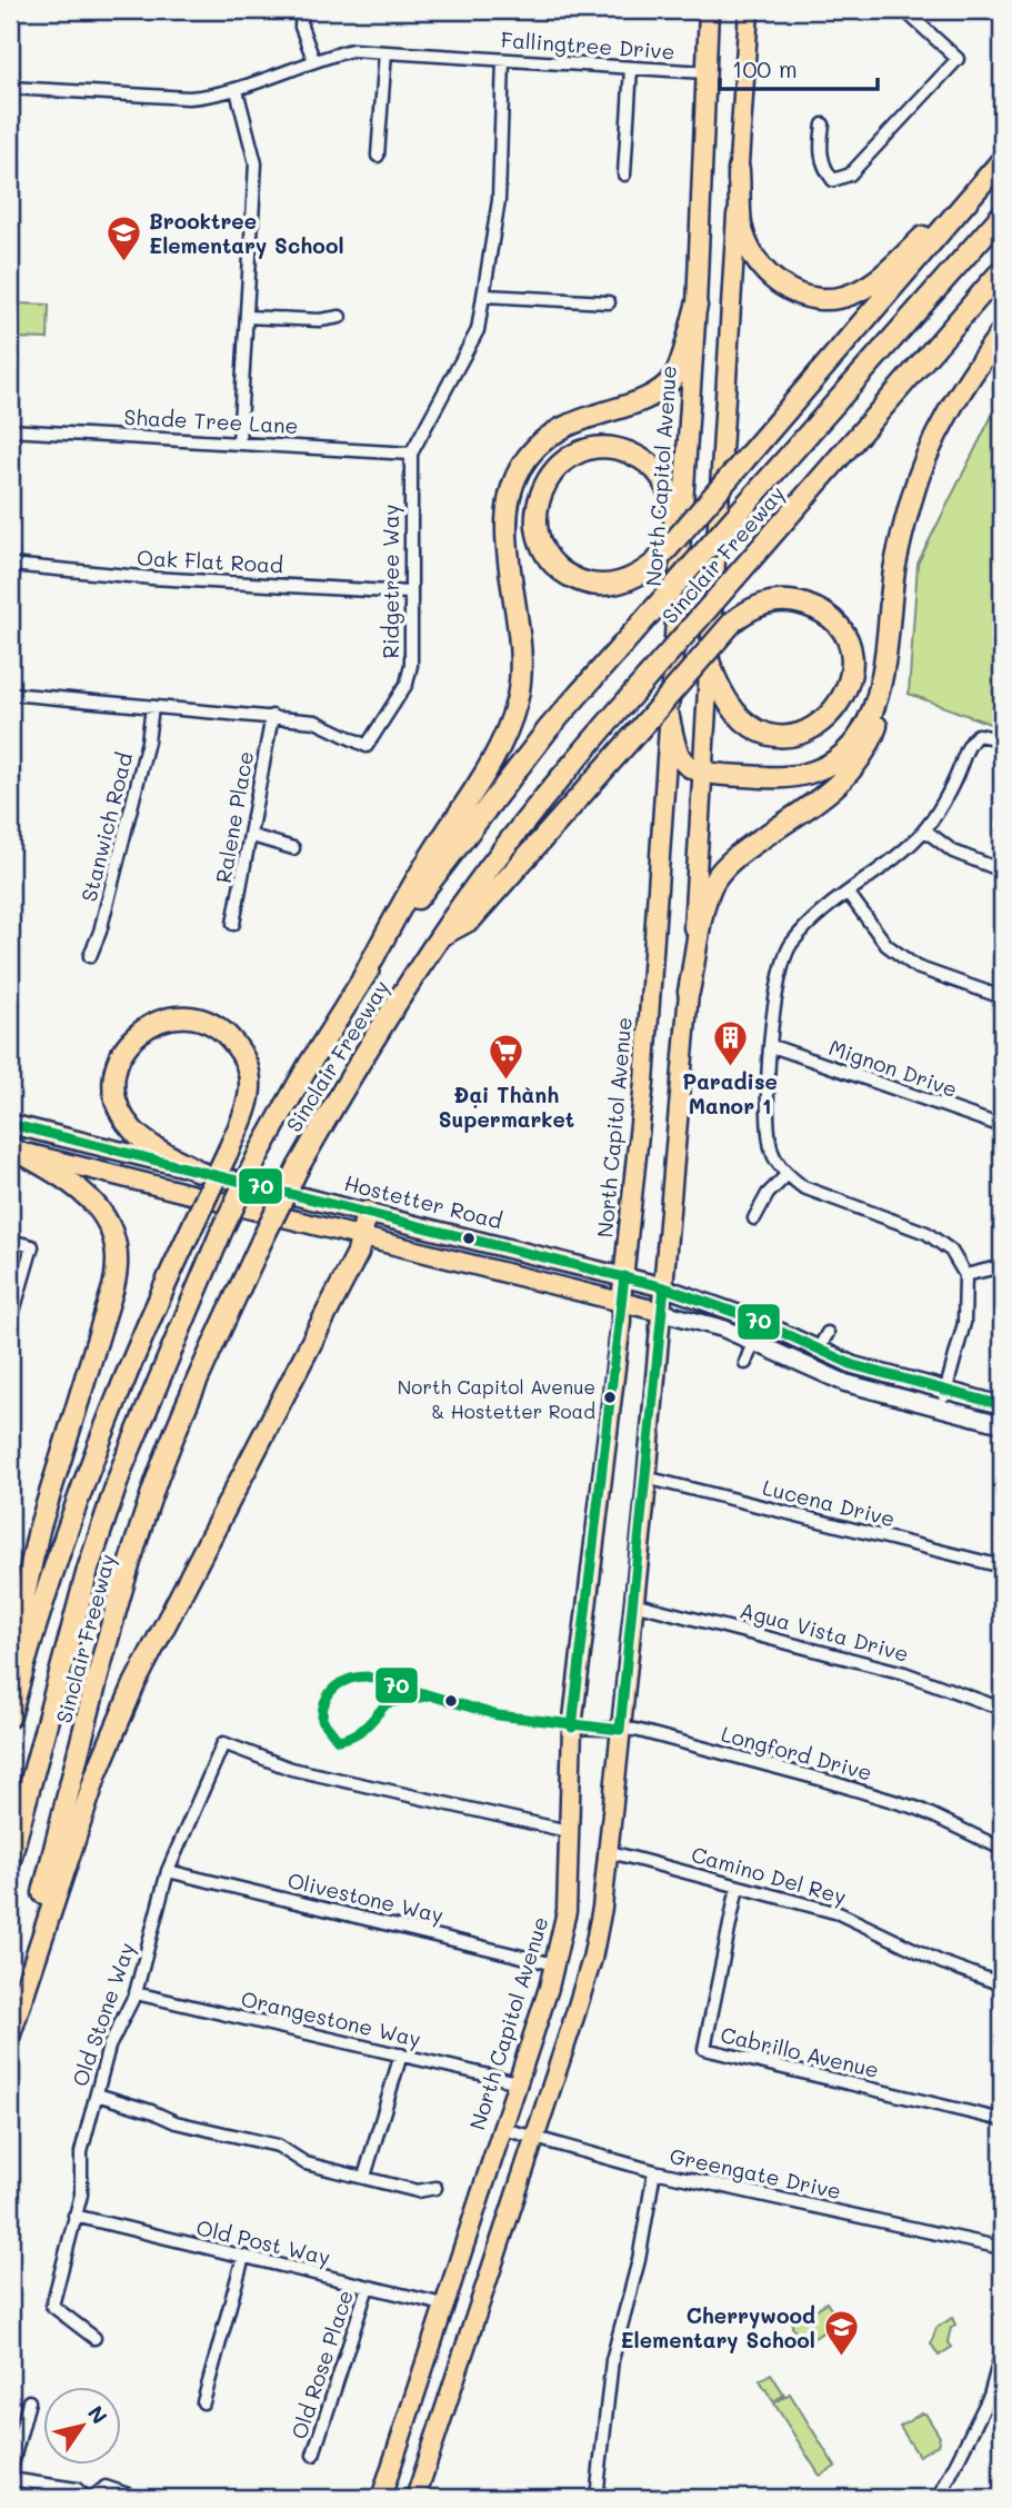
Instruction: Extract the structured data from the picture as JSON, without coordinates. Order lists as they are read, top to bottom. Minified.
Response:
{"streets":{"highway":["Sinclair Freeway"],"main road":["North Capitol Avenue","Hostetter Road"],"street":["Fallingtree Drive","Shade Tree Lane","Oak Flat Road","Ridgetree Way","Ralene Place","Stanwich Road","Mignon Drive","Lucena Drive","Agua Vista Drive","Longford Drive","Camino Del Rey","Olivestone Way","Old Stone Way","Orangestone Way","Cabrillo Avenue","Greengate Drive","Old Post Way","Old Rose Place"]},"crossings":[["Fallingtree Drive","North Capitol Avenue"],["Fallingtree Drive","Ridgetree Way"],["Shade Tree Lane","Ridgetree Way"],["North Capitol Avenue","Hostetter Road"],["North Capitol Avenue","Longford Drive"],["North Capitol Avenue","Olivestone Way"],["North Capitol Avenue","Old Stone Way"],["North Capitol Avenue","Orangestone Way"],["North Capitol Avenue","Greengate Drive"],["North Capitol Avenue","Old Post Way"],["Oak Flat Road","Ridgetree Way"],["Ridgetree Way","Ralene Place"],["Ridgetree Way","Stanwich Road"],["Camino Del Rey","Cabrillo Avenue"],["Olivestone Way","Old Stone Way"],["Old Stone Way","Orangestone Way"],["Old Stone Way","Old Post Way"],["Old Post Way","Old Rose Place"]],"places":{"school or university":["Brooktree Elementary School","Cherrywood Elementary School"],"building":["Paradise Manor 1"],"supermarket":["Đại Thành Supermarket"],"other":["North Capitol Avenue & Hostetter Road"]},"lines":["transit line 70"],"scale_bar":"100 m","north":"top right"}
